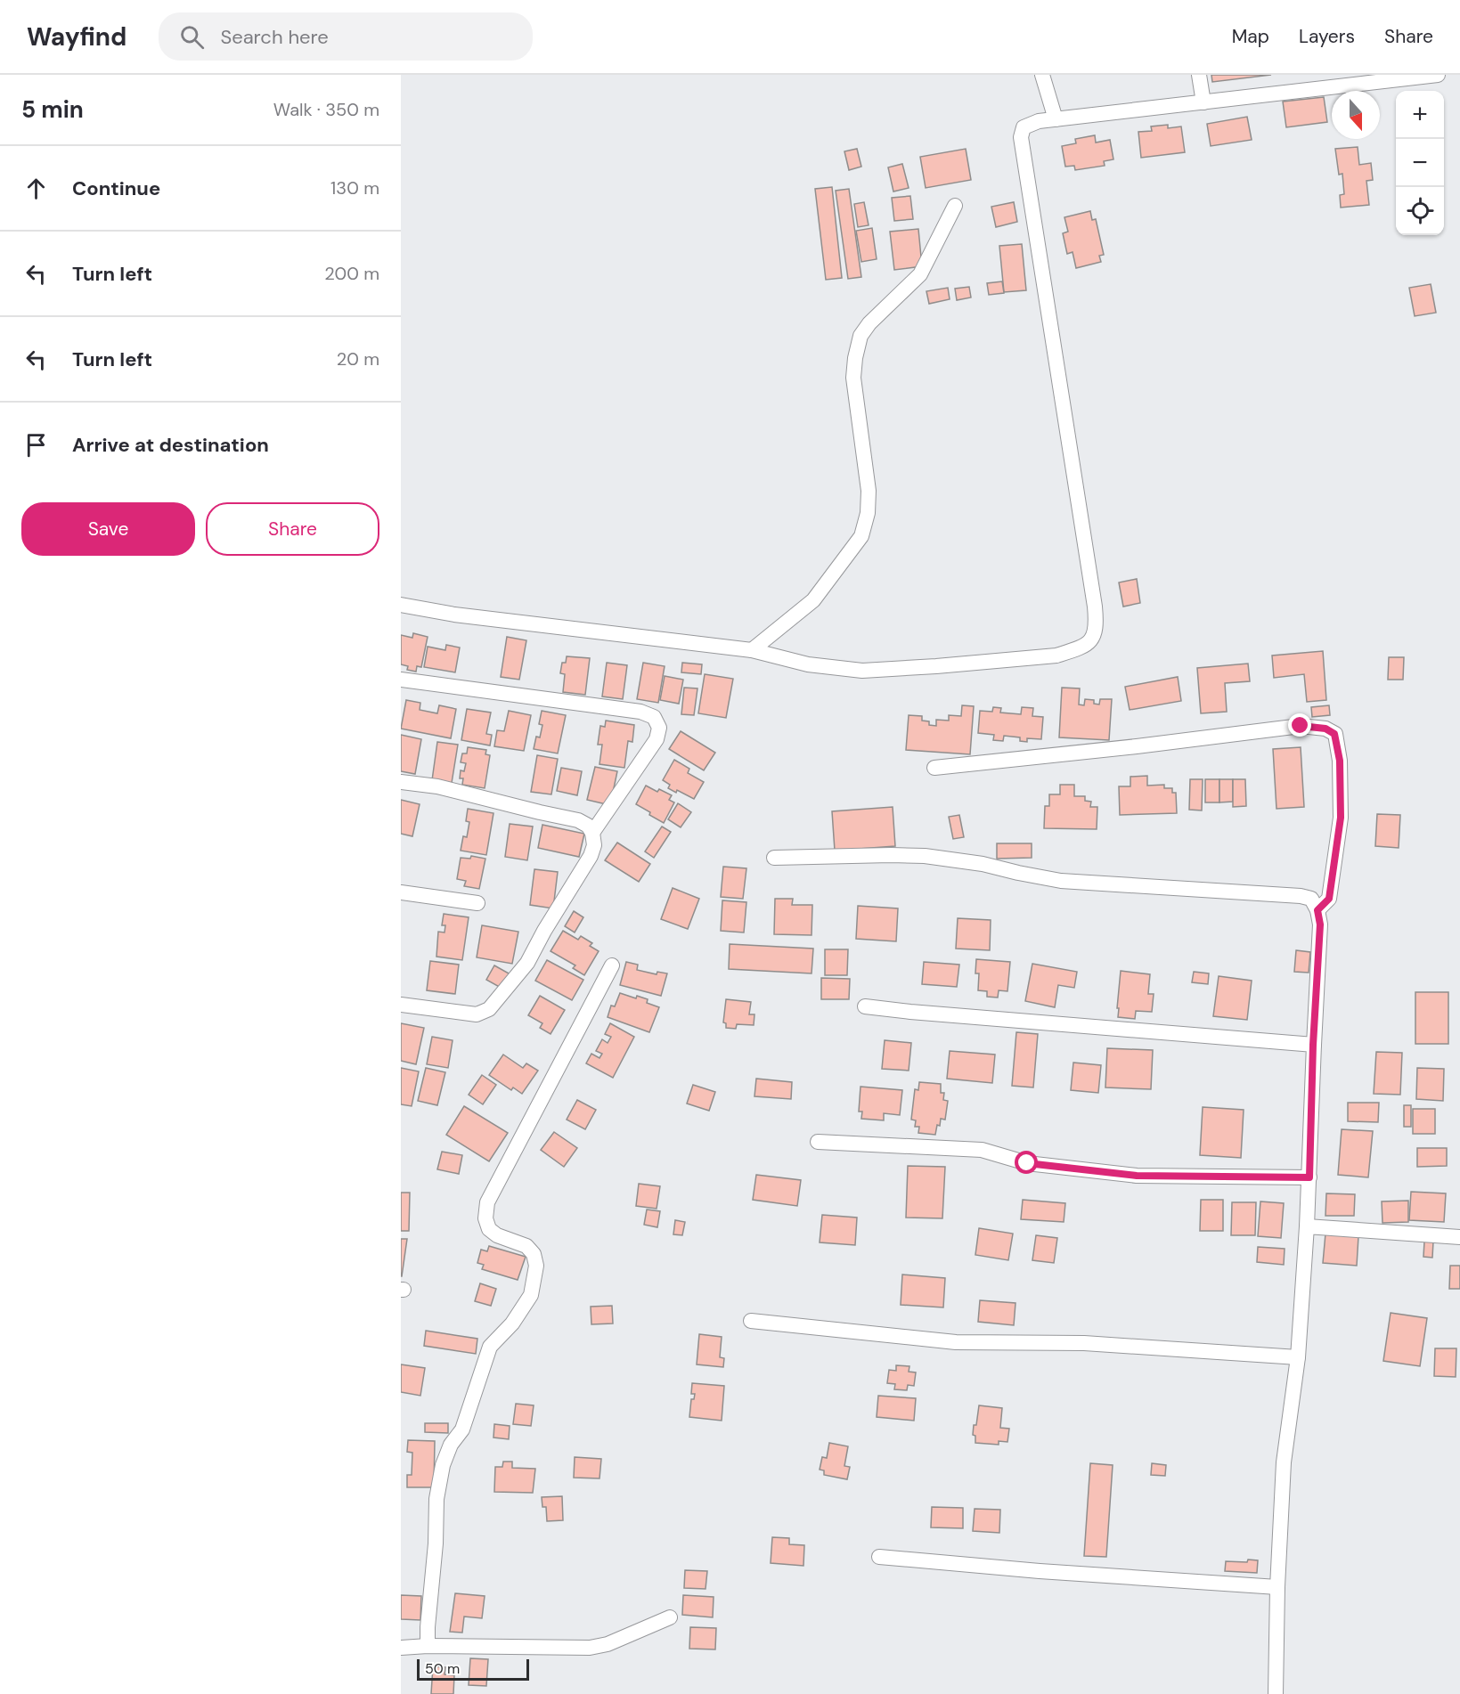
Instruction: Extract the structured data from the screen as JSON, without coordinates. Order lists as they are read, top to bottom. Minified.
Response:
{"scale_bar":"50 m","north":"bottom","page":{"header":"Wayfind","search":"Search here","nav":["Map","Layers","Share"],"heading":["5 min","Walk · 350 m"],"map_buttons":["+","−"],"list":[["Continue","130 m"],["Turn left","200 m"],["Turn left","20 m"],"Arrive at destination"],"buttons":["Save","Share"],"scale":"50 m"}}
